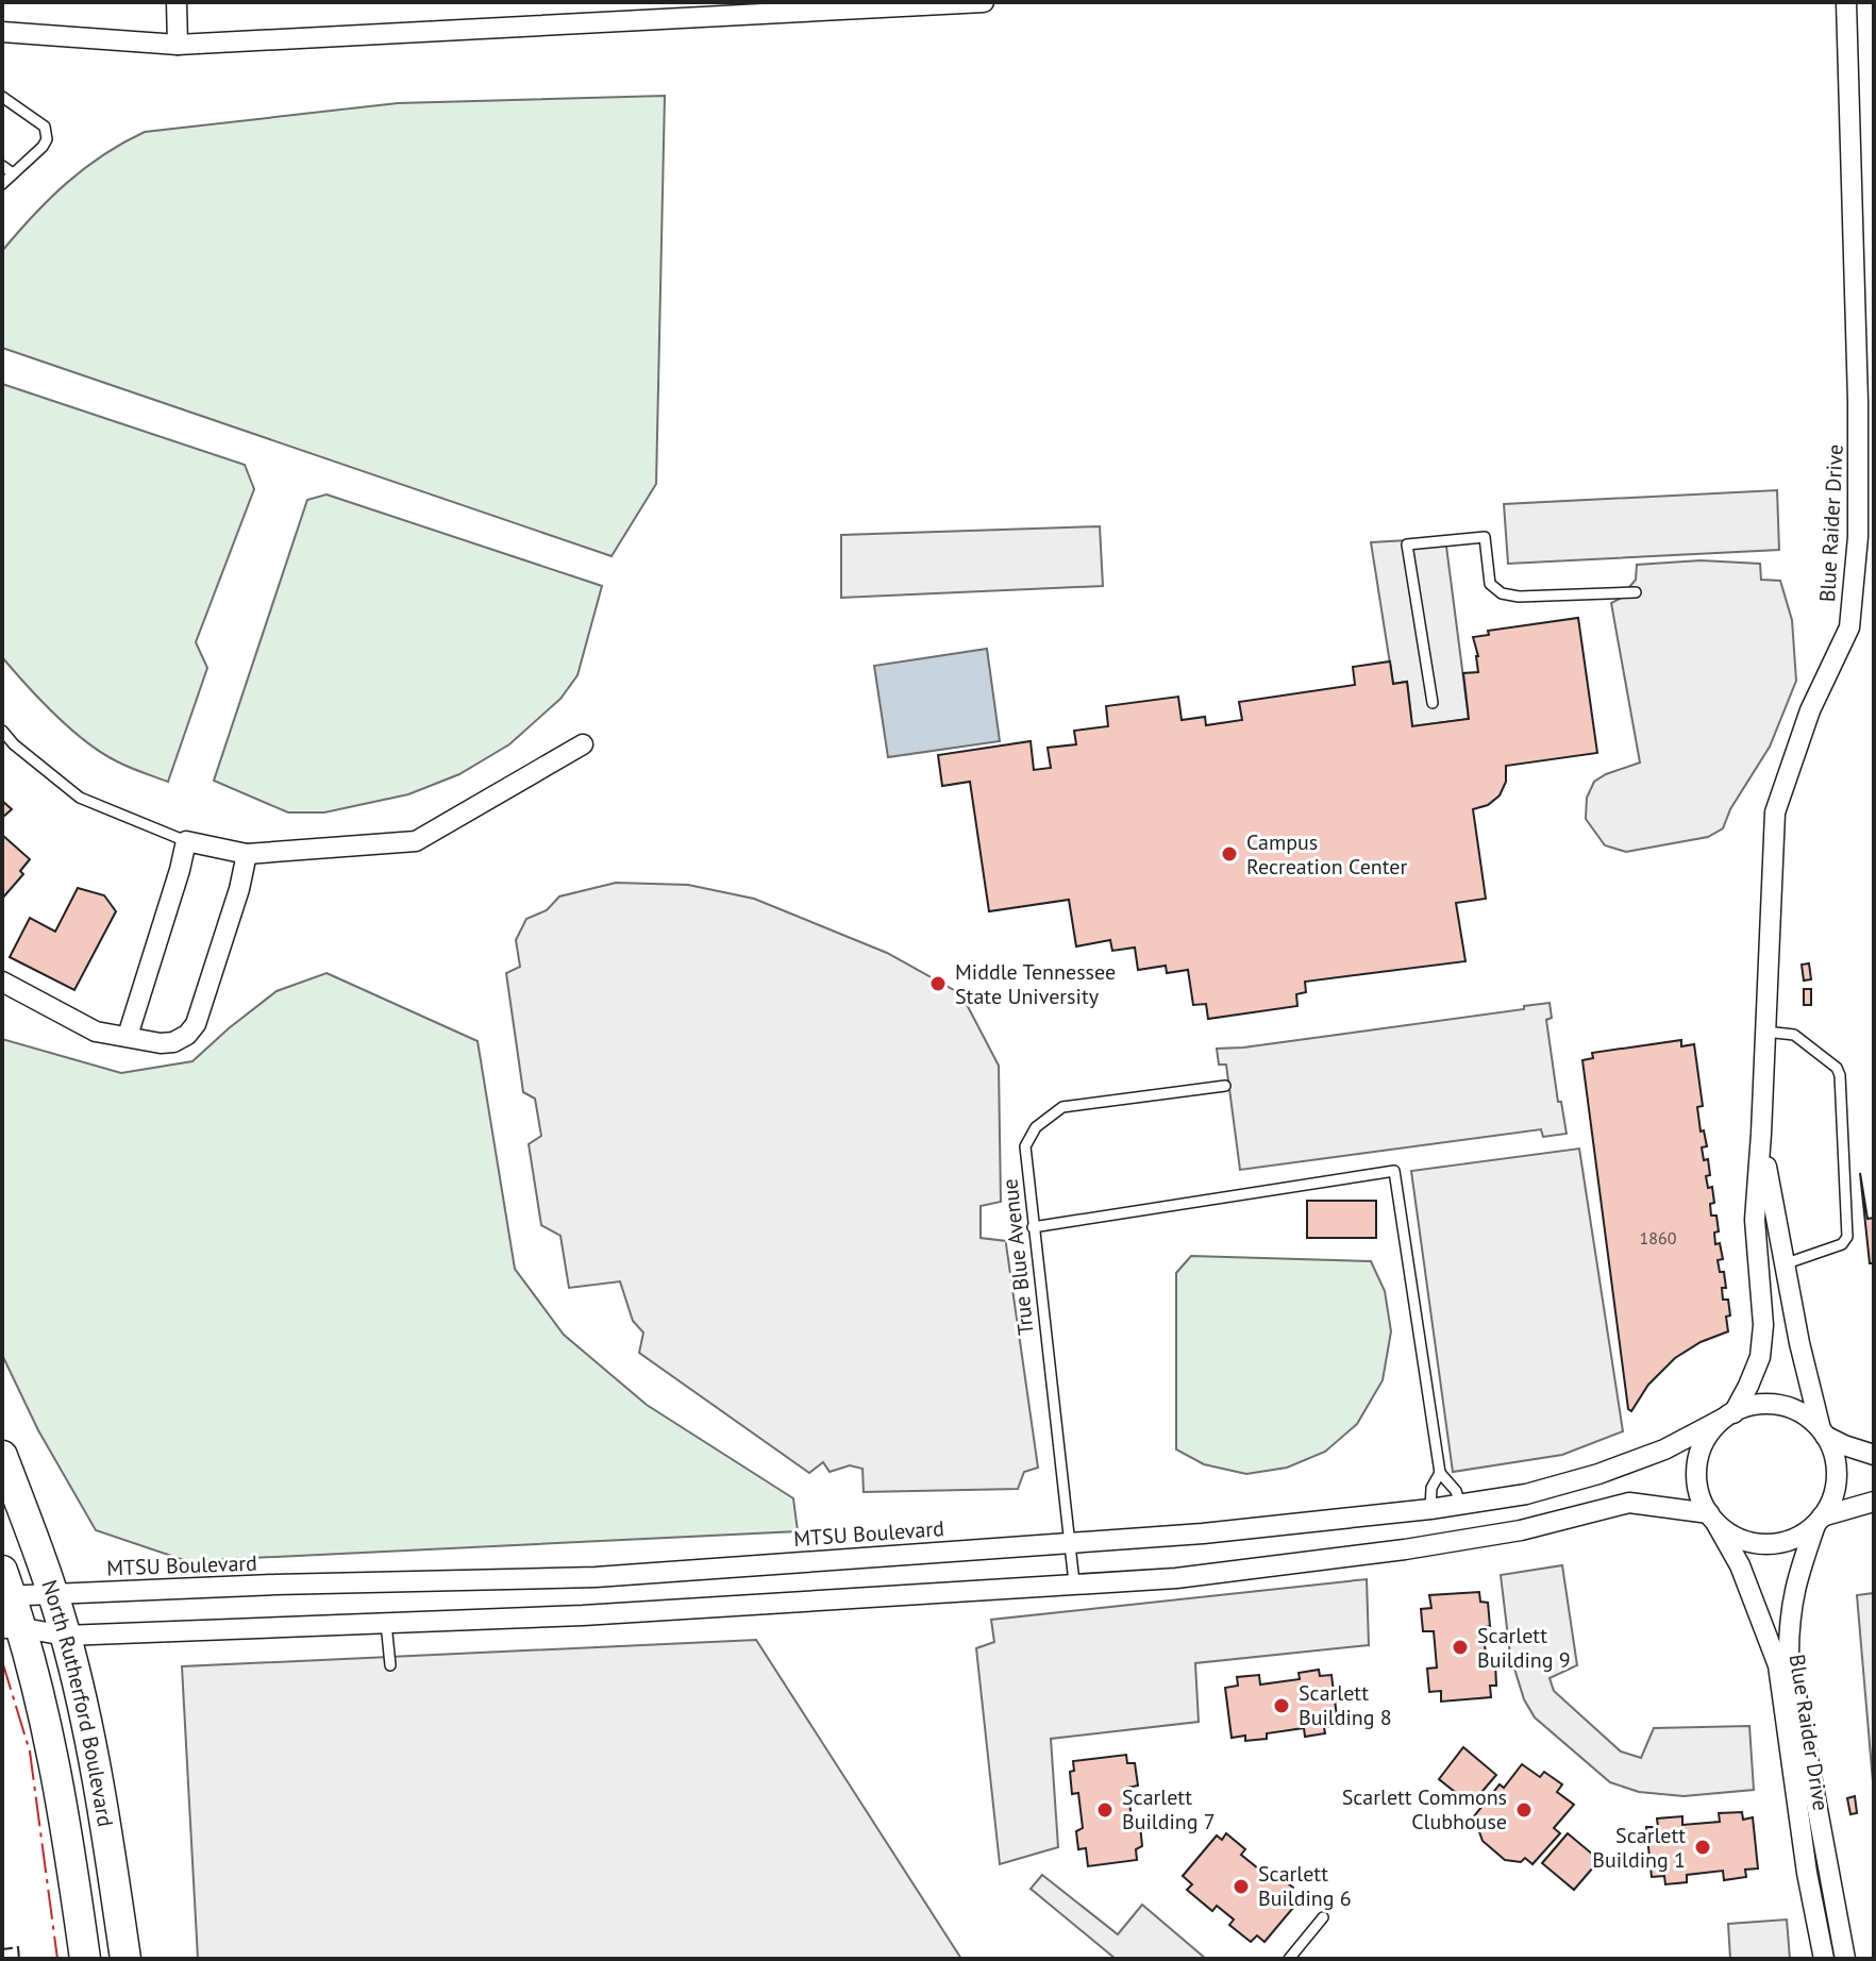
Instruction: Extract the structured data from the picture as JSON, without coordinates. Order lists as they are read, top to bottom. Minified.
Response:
{"streets":{"main road":["North Rutherford Boulevard"],"street":["Blue Raider Drive","MTSU Boulevard"],"lane":["True Blue Avenue"]},"crossings":[["Blue Raider Drive","MTSU Boulevard"],["True Blue Avenue","MTSU Boulevard"],["MTSU Boulevard","North Rutherford Boulevard"]],"places":["Campus Recreation Center","Middle Tennessee State University","Scarlett Building 9","Scarlett Building 8","Scarlett Building 7","Scarlett Commons Clubhouse","Scarlett Building 1","Scarlett Building 6"],"house_numbers":["1860"]}
